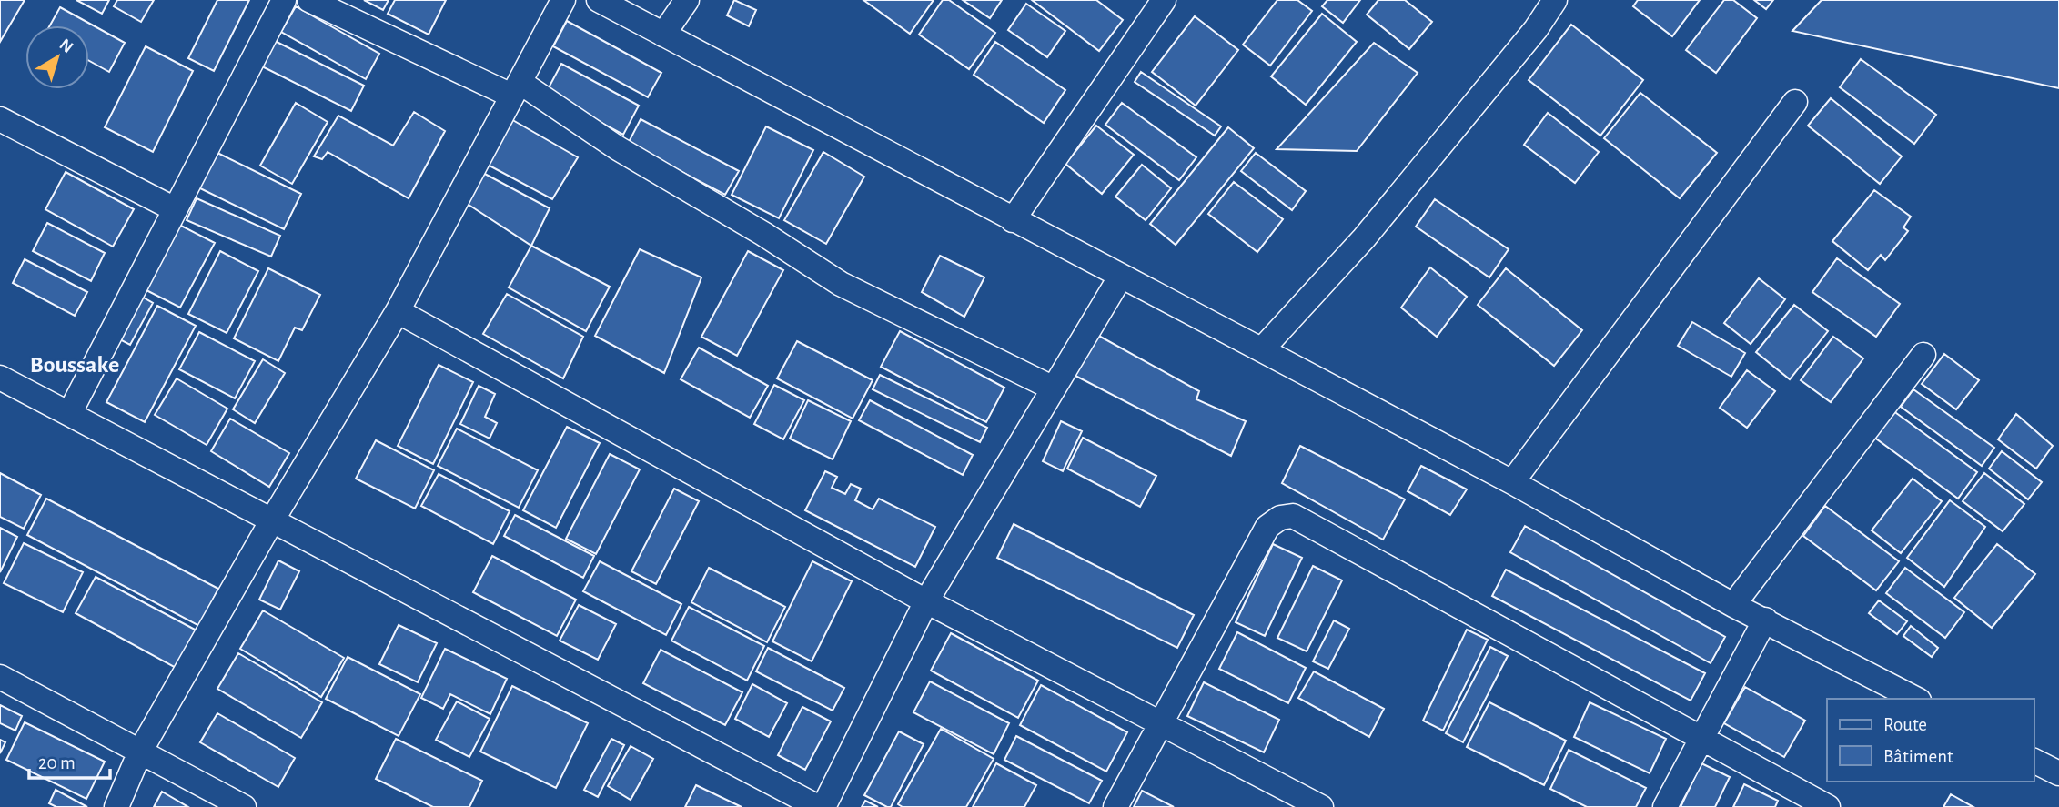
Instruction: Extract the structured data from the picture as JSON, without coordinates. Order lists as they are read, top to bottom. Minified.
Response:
{"districts":["Boussake"],"legend":["Route","Bâtiment"],"scale_bar":"20 m","north":"top right"}
